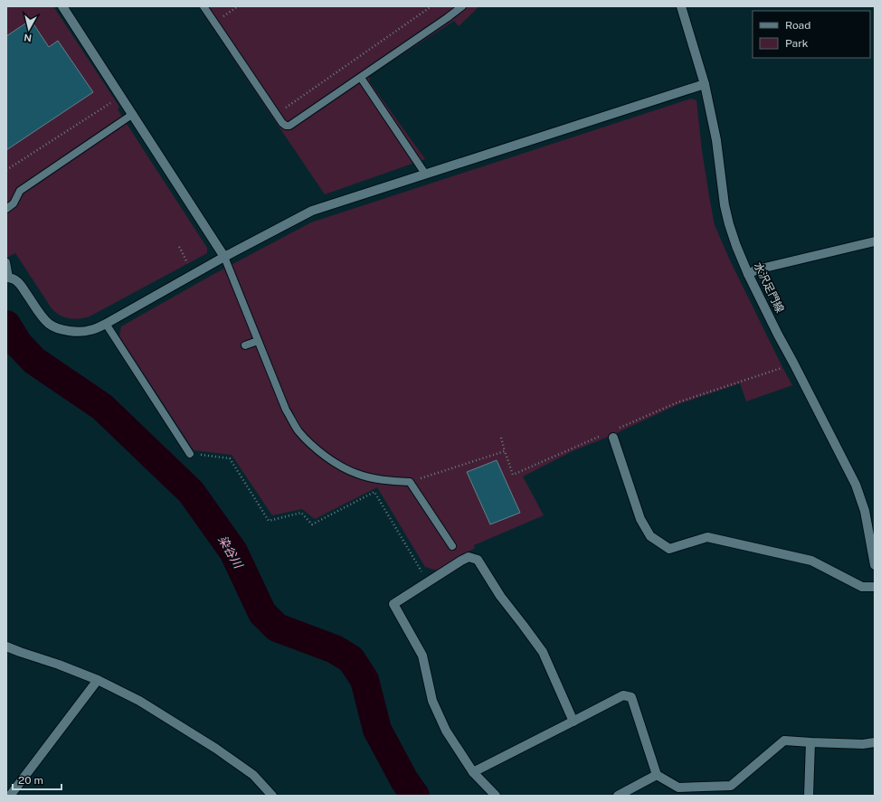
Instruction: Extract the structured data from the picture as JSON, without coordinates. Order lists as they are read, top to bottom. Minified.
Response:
{"streets":{"street":["水沢足門線"]},"water":["染谷川"],"legend":["Road","Park"],"scale_bar":"20 m","north":"bottom"}
